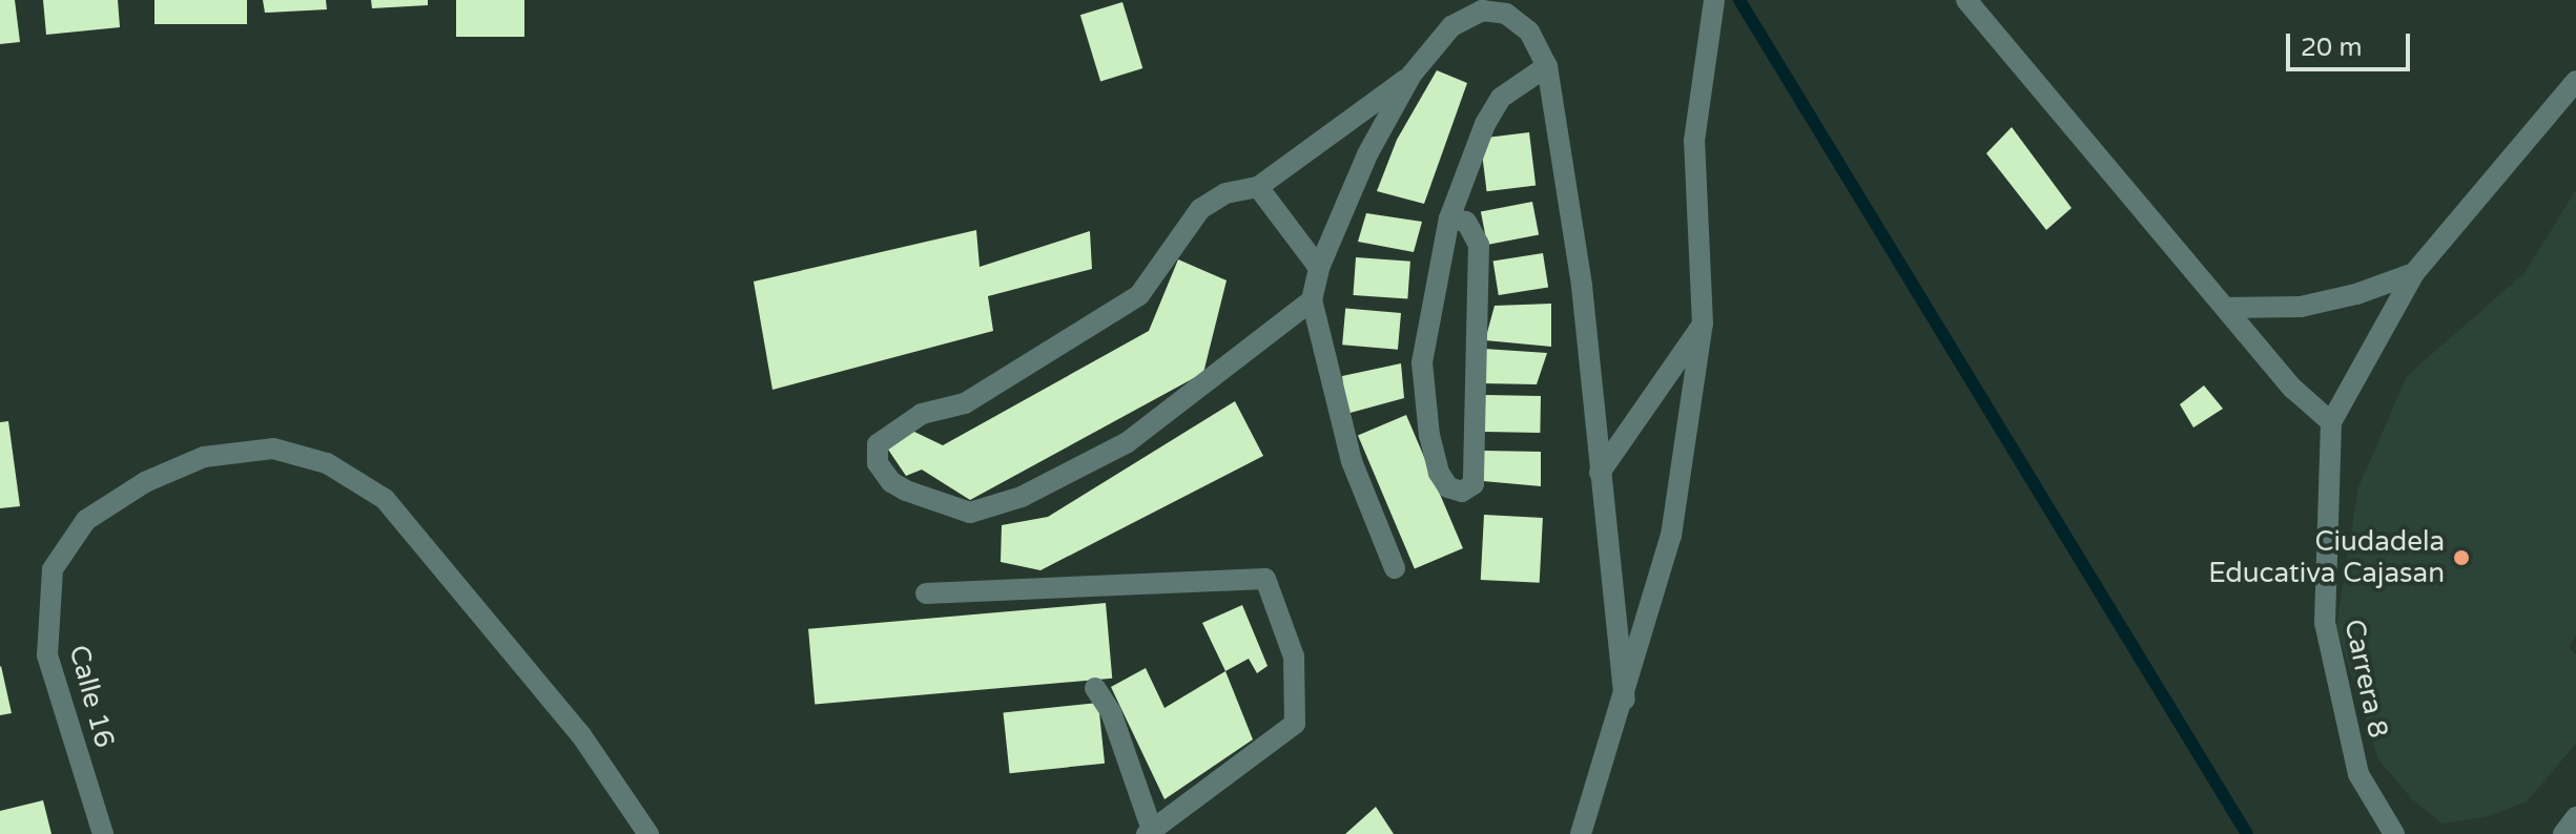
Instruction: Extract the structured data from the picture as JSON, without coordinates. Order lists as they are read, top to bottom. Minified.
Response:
{"streets":{"street":["Carrera 8","Calle 16"]},"places":["Ciudadela Educativa Cajasan"],"scale_bar":"20 m"}
